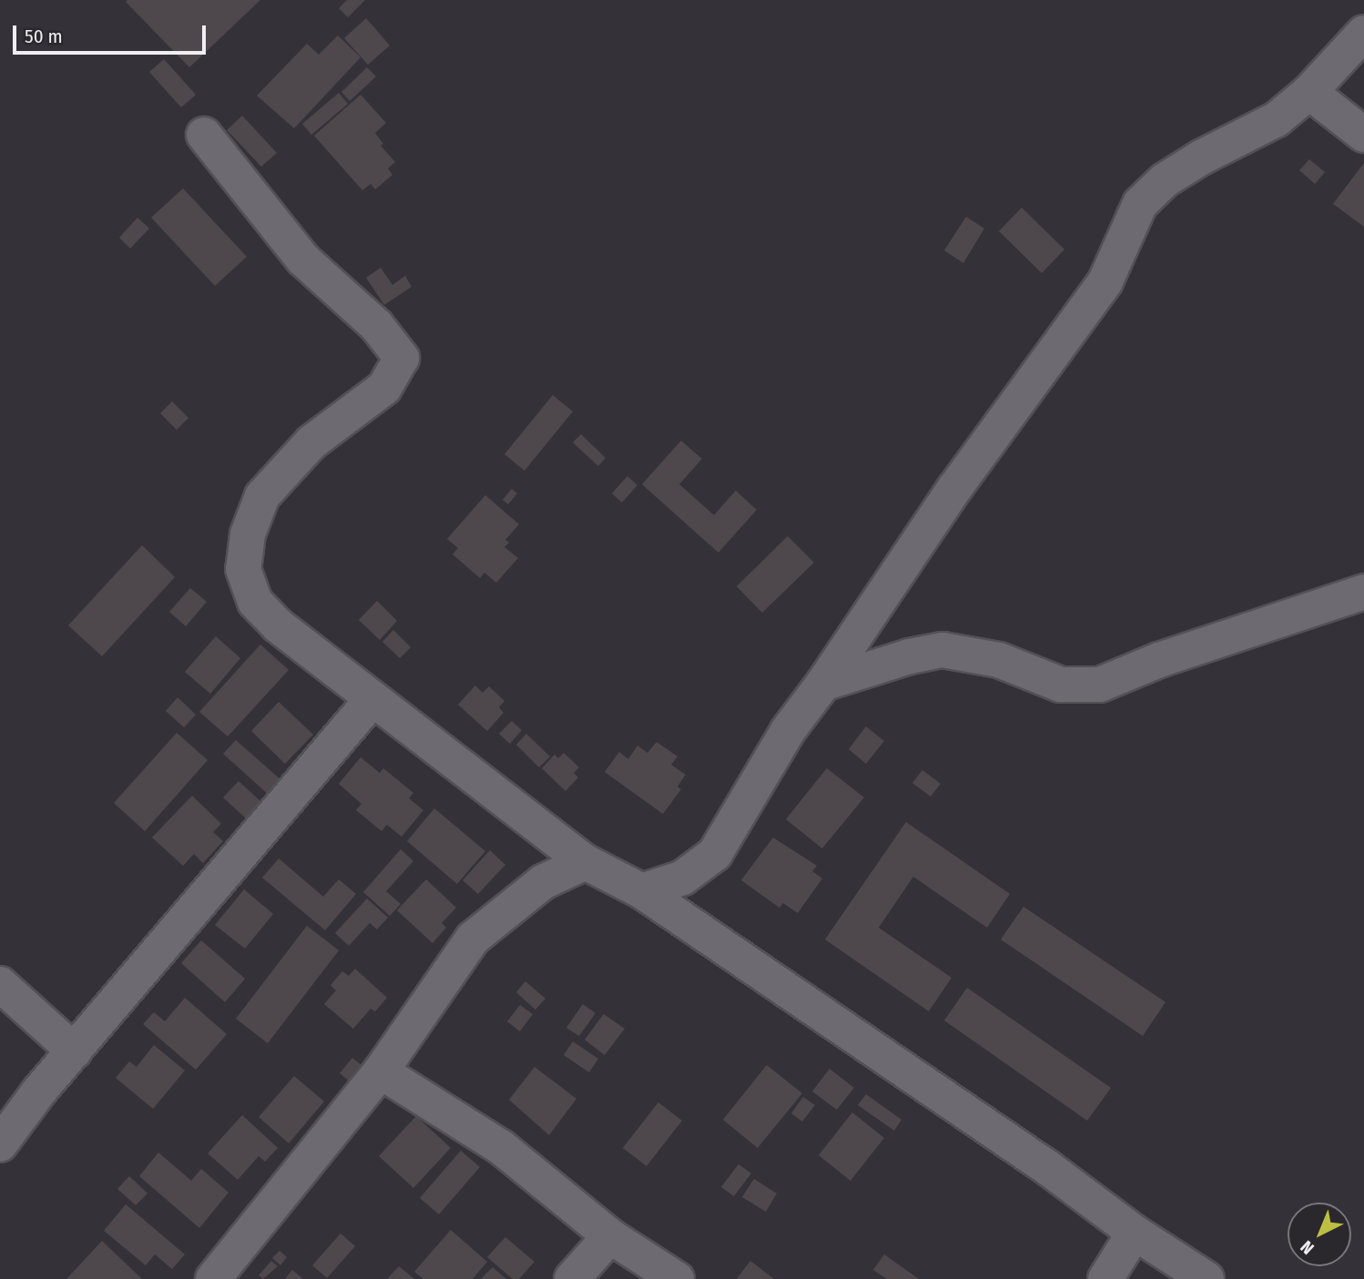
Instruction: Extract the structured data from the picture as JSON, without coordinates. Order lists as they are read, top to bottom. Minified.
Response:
{"scale_bar":"50 m","north":"bottom left"}
